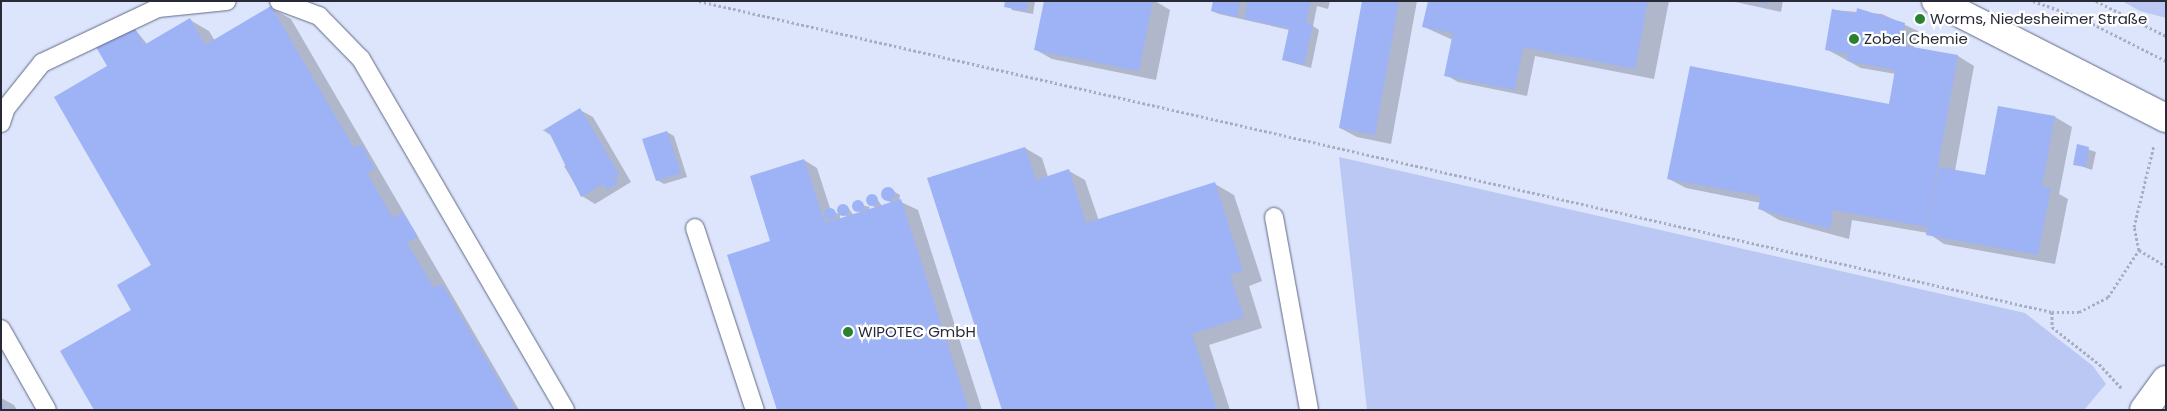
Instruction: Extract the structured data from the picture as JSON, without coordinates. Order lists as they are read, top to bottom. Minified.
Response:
{"places":["Worms, Niedesheimer Straße","Zobel Chemie","WIPOTEC GmbH"]}
